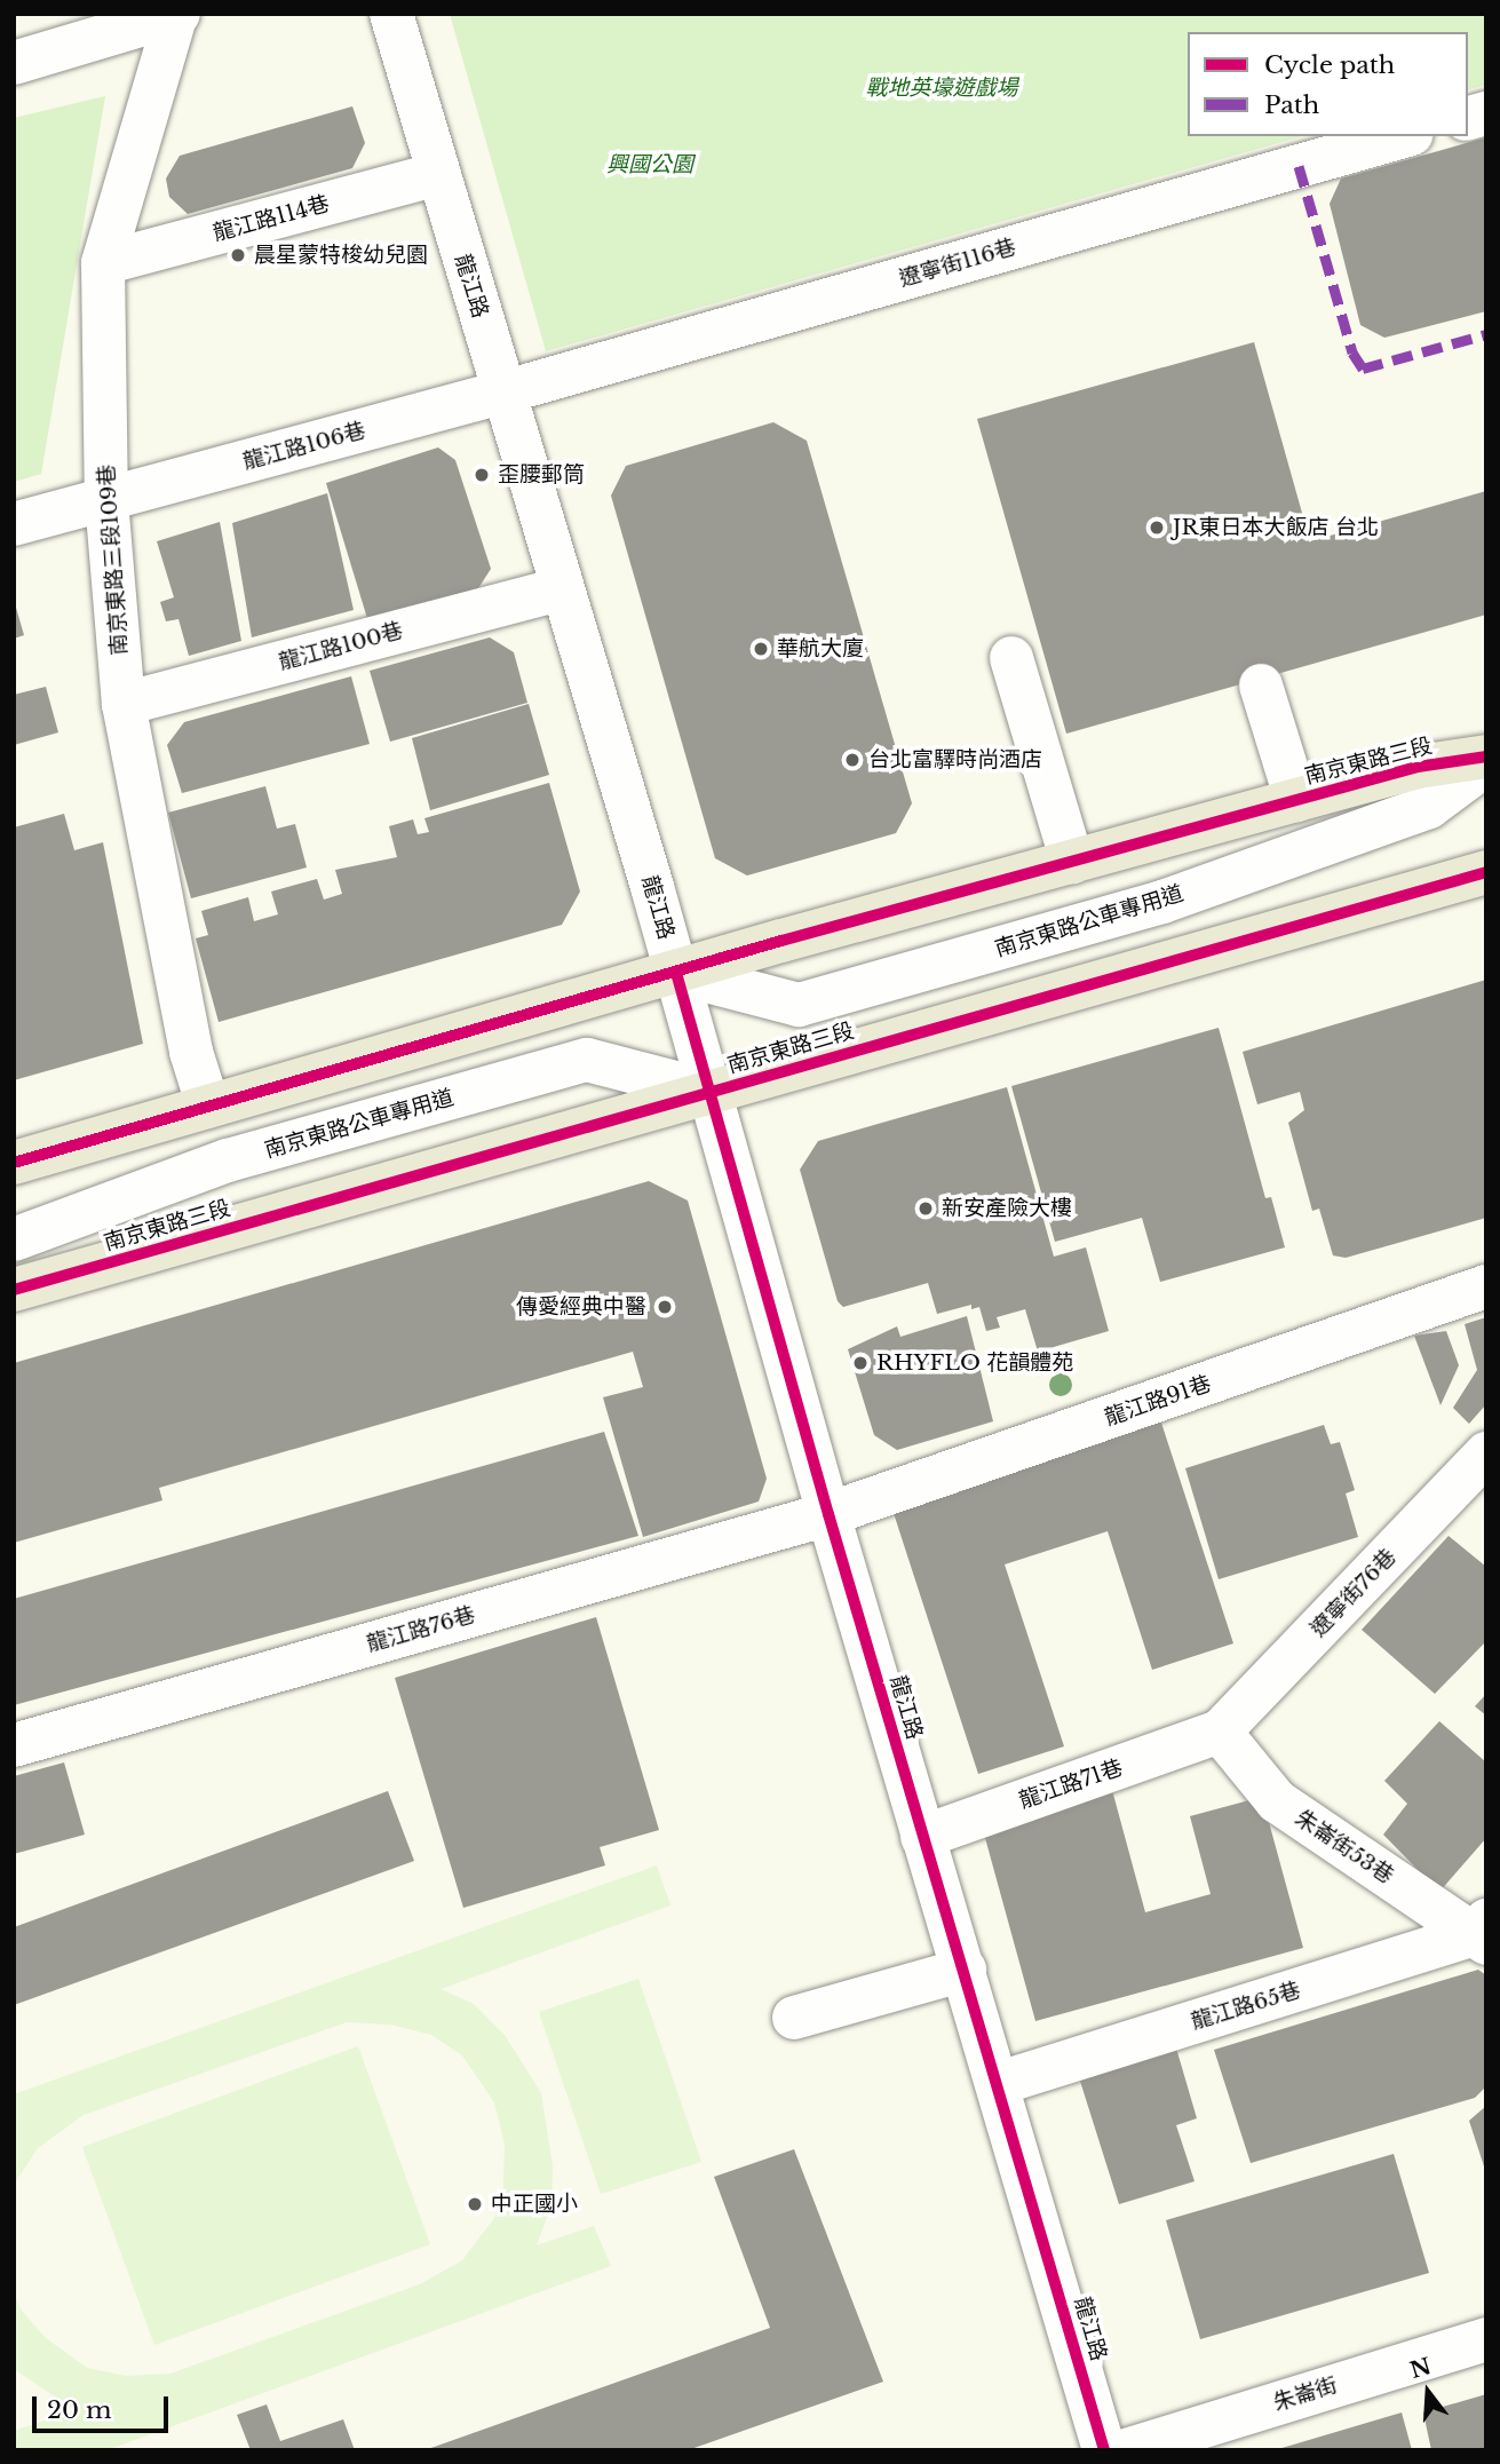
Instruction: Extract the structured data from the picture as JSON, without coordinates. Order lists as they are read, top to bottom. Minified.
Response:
{"streets":{"main road":["南京東路三段"],"street":["龍江路114巷","遼寧街116巷","龍江路","龍江路106巷","南京東路三段109巷","龍江路100巷","南京東路公車專用道","龍江路91巷","遼寧街76巷","龍江路76巷","龍江路71巷","朱崙街53巷","龍江路65巷","朱崙街"]},"crossings":[["龍江路114巷","龍江路"],["龍江路114巷","南京東路三段109巷"],["遼寧街116巷","龍江路"],["遼寧街116巷","龍江路106巷"],["龍江路","龍江路106巷"],["龍江路","龍江路100巷"],["龍江路","南京東路三段"],["龍江路","南京東路公車專用道"],["龍江路","龍江路91巷"],["龍江路","龍江路76巷"],["龍江路","龍江路71巷"],["龍江路","龍江路65巷"],["龍江路106巷","南京東路三段109巷"],["南京東路三段109巷","龍江路100巷"],["南京東路三段109巷","南京東路三段"],["南京東路三段","南京東路公車專用道"],["龍江路91巷","龍江路76巷"],["遼寧街76巷","龍江路71巷"],["遼寧街76巷","朱崙街53巷"],["龍江路71巷","朱崙街53巷"],["朱崙街53巷","龍江路65巷"]],"parks":["戰地英壕遊戲場","興國公園"],"places":["晨星蒙特梭幼兒園","歪腰郵筒","JR東日本大飯店 台北","華航大廈","台北富驛時尚酒店","新安產險大樓","傳愛經典中醫","RHYFLO 花韻體苑","中正國小"],"legend":["Cycle path","Path"],"scale_bar":"20 m","north":"top"}
